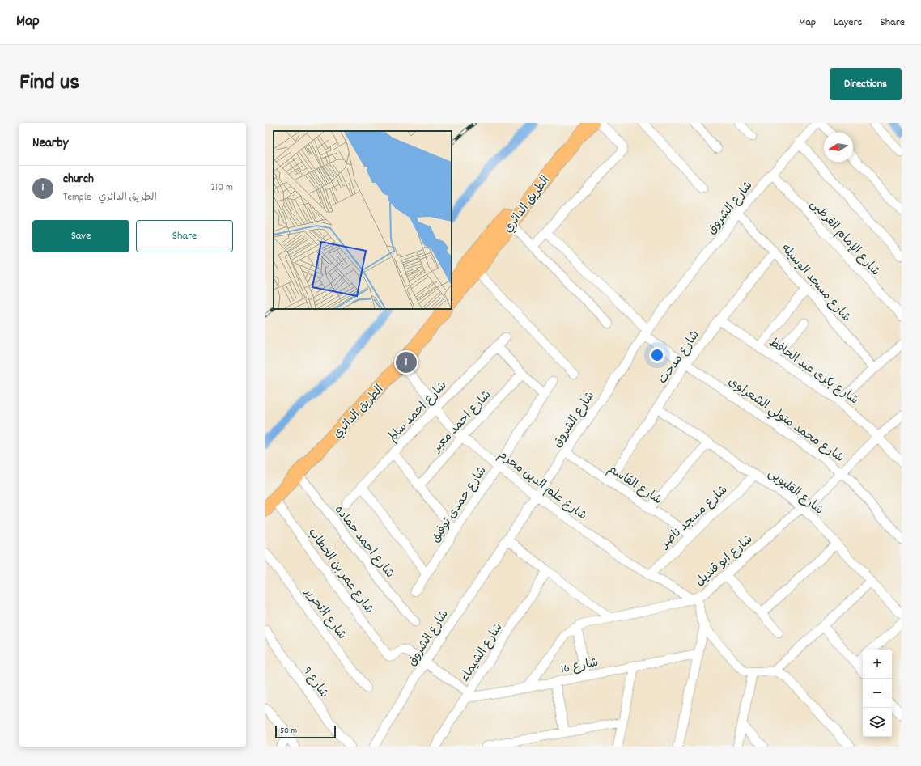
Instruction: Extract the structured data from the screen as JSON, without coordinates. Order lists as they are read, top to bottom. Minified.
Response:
{"streets":{"highway":["الطريق الدائري"],"street":["شارع الشروق","شارع الإمام القرطبى","شارع مسجد الوسيله","شارع مدحت","شارع بكرى عبد الحافظ","شارع احمد سالم","شارع محمد متولي الشعراوى","شارع احمد معبر","شارع القاسم","شارع علم الدين محرم","شارع القليوبى","شارع حمدى توفيق","شارع مسجد ناصر","شارع احمد حماده","شارع ابو قنديل","شارع عمر بن الخطاب","شارع التحرير","شارع الشيماء","شارع 16","شارع 9"]},"crossings":[["الطريق الدائري","شارع علم الدين محرم"],["الطريق الدائري","شارع احمد حماده"],["الطريق الدائري","شارع عمر بن الخطاب"],["شارع الشروق","شارع الإمام القرطبى"],["شارع الشروق","شارع مسجد الوسيله"],["شارع الشروق","شارع محمد متولي الشعراوى"],["شارع الشروق","شارع القاسم"],["شارع الشروق","شارع علم الدين محرم"],["شارع الشروق","شارع عمر بن الخطاب"],["شارع مسجد الوسيله","شارع مدحت"],["شارع مدحت","شارع بكرى عبد الحافظ"],["شارع مدحت","شارع محمد متولي الشعراوى"],["شارع مدحت","شارع القاسم"],["شارع مدحت","شارع القليوبى"],["شارع بكرى عبد الحافظ","شارع ابو قنديل"],["شارع احمد سالم","شارع علم الدين محرم"],["شارع محمد متولي الشعراوى","شارع ابو قنديل"],["شارع احمد معبر","شارع علم الدين محرم"],["شارع القاسم","شارع مسجد ناصر"],["شارع علم الدين محرم","شارع حمدى توفيق"],["شارع علم الدين محرم","شارع مسجد ناصر"],["شارع علم الدين محرم","شارع ابو قنديل"],["شارع القليوبى","شارع مسجد ناصر"],["شارع القليوبى","شارع ابو قنديل"],["شارع ابو قنديل","شارع 16"],["شارع الشيماء","شارع 16"]],"scale_bar":"50 m","north":"left","page":{"header":"Map","nav":["Map","Layers","Share"],"title":"Find us","buttons":["Directions",["Save","Share"]],"heading":"Nearby","list":[{"mark":"1","name":"church","note":"Temple · الطريق الدائري","value":"210 m"}],"pins":"1","map_buttons":["+","−"],"scale":"50 m"}}
